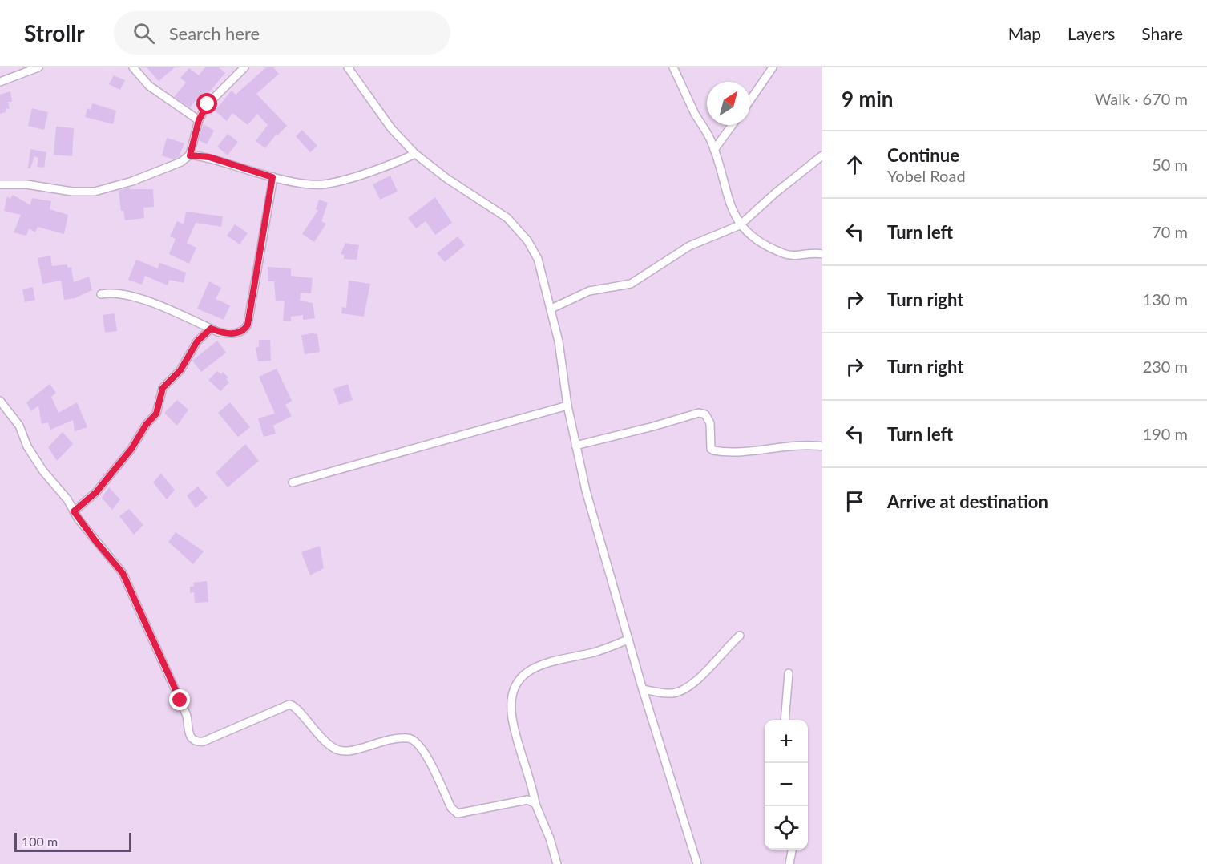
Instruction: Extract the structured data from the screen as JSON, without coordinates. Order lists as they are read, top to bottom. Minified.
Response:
{"scale_bar":"100 m","north":"top right","page":{"header":"Strollr","search":"Search here","nav":["Map","Layers","Share"],"heading":["9 min","Walk · 670 m"],"list":[["Continue","Yobel Road","50 m"],["Turn left","70 m"],["Turn right","130 m"],["Turn right","230 m"],["Turn left","190 m"],"Arrive at destination"],"map_buttons":["+","−"],"scale":"100 m"}}
